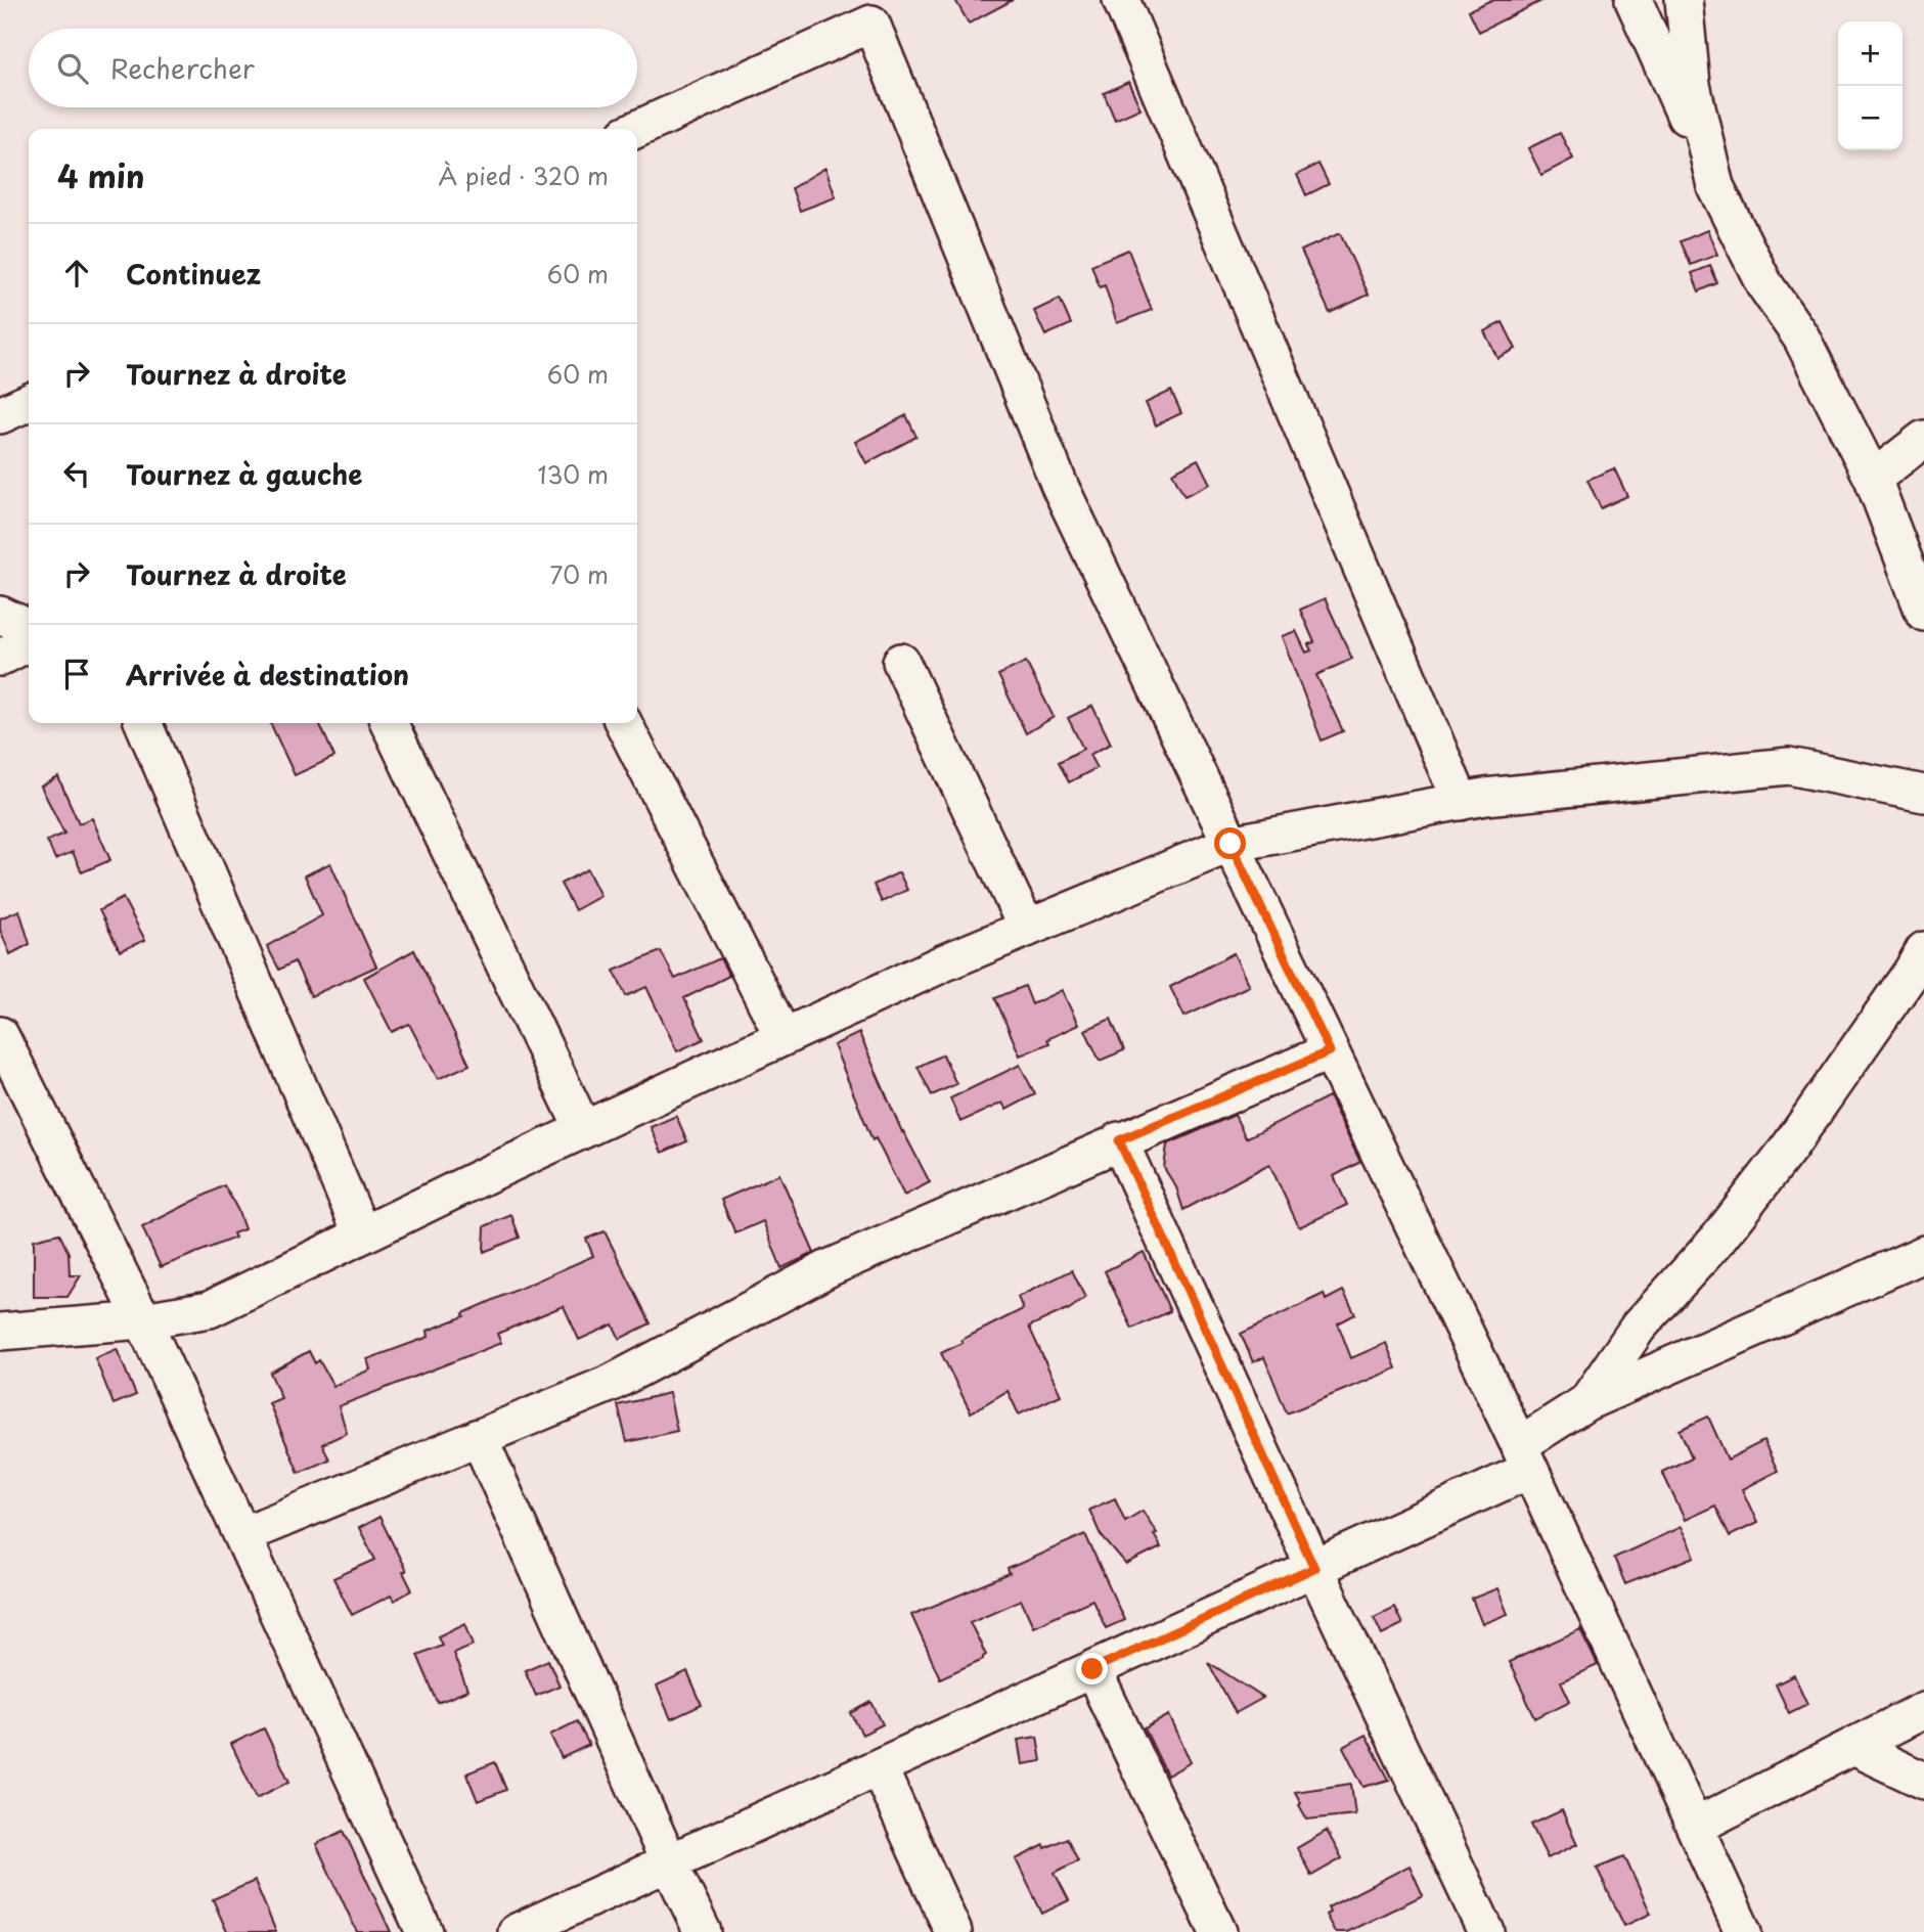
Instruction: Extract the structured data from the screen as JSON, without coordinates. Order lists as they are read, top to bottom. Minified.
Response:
{"page":{"map_buttons":["+","−"],"search":"Rechercher","heading":["4 min","À pied · 320 m"],"list":[["Continuez","60 m"],["Tournez à droite","60 m"],["Tournez à gauche","130 m"],["Tournez à droite","70 m"],"Arrivée à destination"]}}
